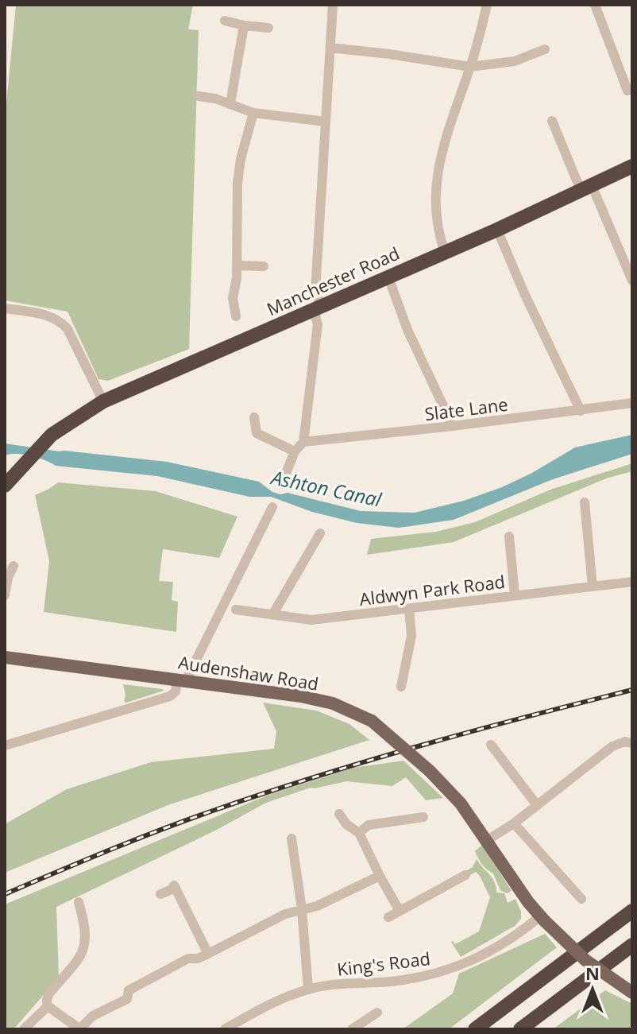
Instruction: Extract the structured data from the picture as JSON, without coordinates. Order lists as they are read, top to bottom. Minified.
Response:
{"streets":{"highway":["Manchester Road"],"main road":["Audenshaw Road"],"street":["Slate Lane","Aldwyn Park Road","King's Road"]},"crossings":[["Audenshaw Road","King's Road"]],"water":["Ashton Canal"],"north":"top"}
